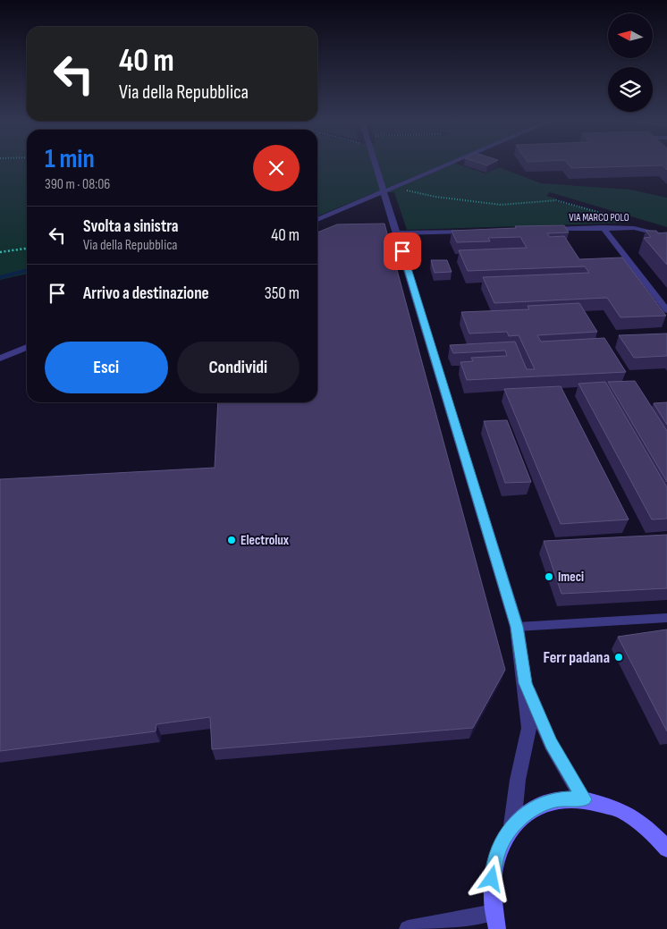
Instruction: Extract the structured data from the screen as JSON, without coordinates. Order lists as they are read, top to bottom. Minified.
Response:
{"streets":{"street":["VIA MARCO POLO"]},"places":["Electrolux","Imeci","Ferr padana"],"north":"left","page":{"turn":["40 m","Via della Repubblica"],"heading":["1 min","390 m · 08:06"],"list":[{"name":"Svolta a sinistra","note":"Via della Repubblica","value":"40 m"},{"name":"Arrivo a destinazione","value":"350 m"}],"buttons":["Esci","Condividi"]}}
